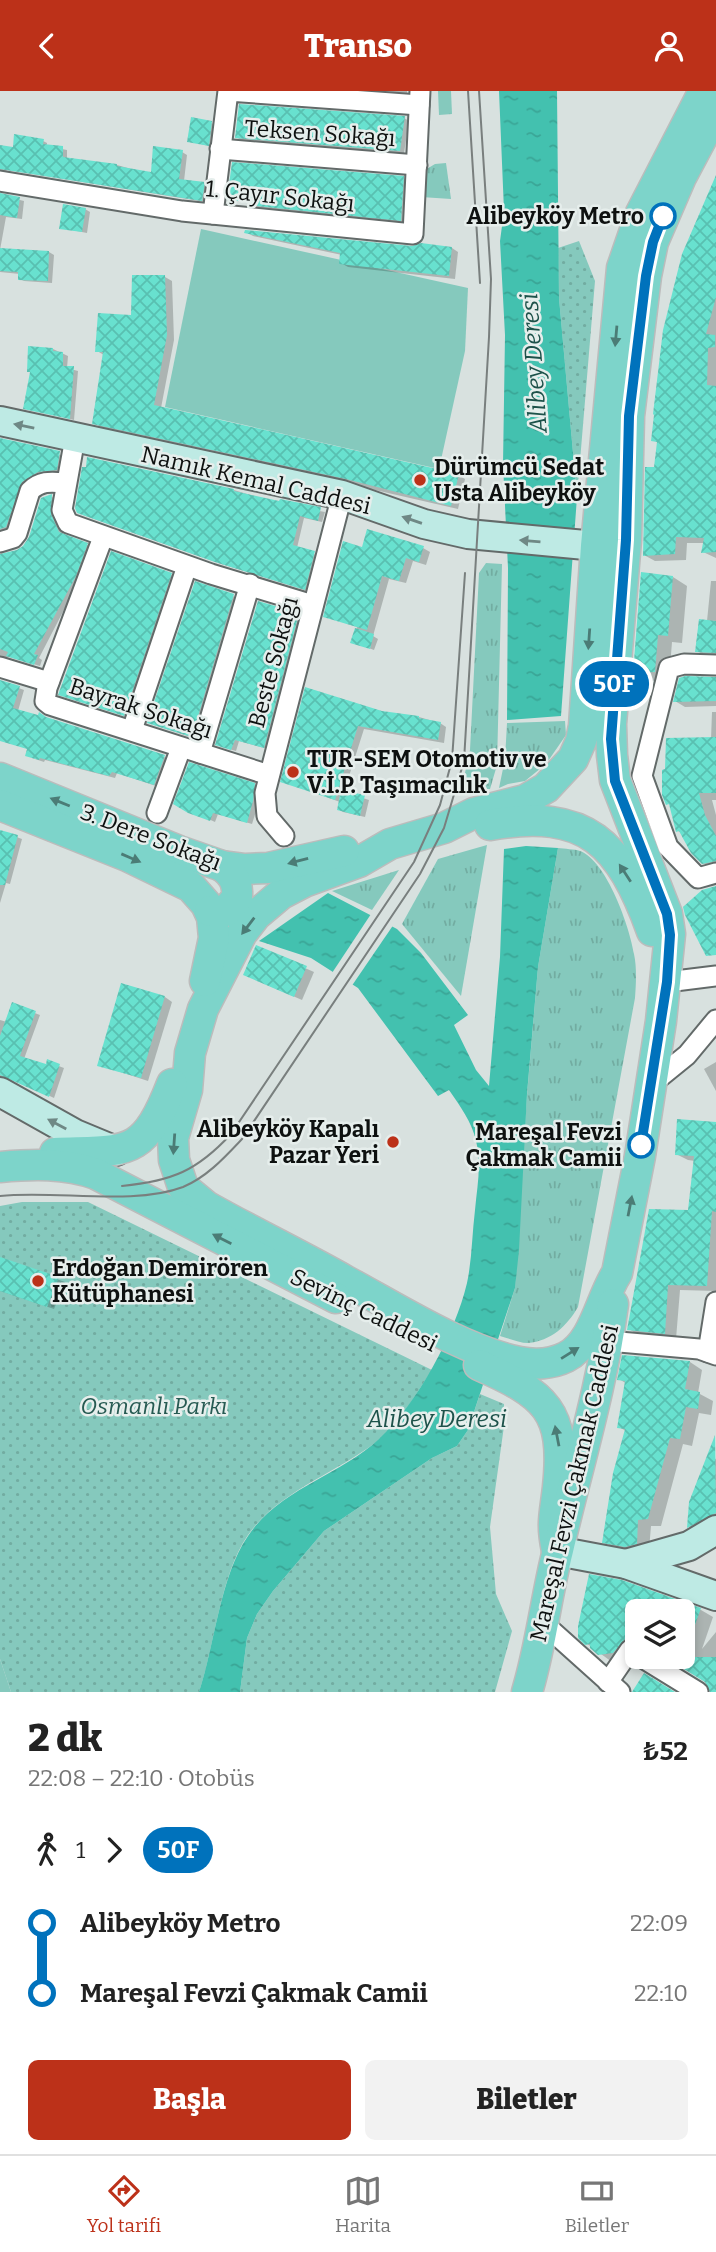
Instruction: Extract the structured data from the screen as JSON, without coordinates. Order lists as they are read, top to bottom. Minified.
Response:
{"streets":{"main road":["Namık Kemal Caddesi","3. Dere Sokağı","Sevinç Caddesi","Mareşal Fevzi Çakmak Caddesi"],"street":["Teksen Sokağı","1. Çayır Sokağı","Beste Sokağı","Bayrak Sokağı"]},"crossings":[["Teksen Sokağı","1. Çayır Sokağı"],["Namık Kemal Caddesi","Beste Sokağı"],["Beste Sokağı","Bayrak Sokağı"]],"one_way":["Namık Kemal Caddesi"],"water":["Alibey Deresi"],"parks":["Osmanlı Parkı"],"places":["Alibeyköy Metro","Dürümcü Sedat Usta Alibeyköy","TUR-SEM Otomotiv ve V.İ.P. Taşımacılık","Alibeyköy Kapalı Pazar Yeri","Mareşal Fevzi Çakmak Camii","Erdoğan Demirören Kütüphanesi"],"lines":["bus line 50F"],"page":{"header":"Transo","on_map":"50F","heading":["2 dk","22:08 – 22:10 · Otobüs","₺52"],"legs":["1","50F"],"list":[{"name":"Alibeyköy Metro","value":"22:09"},{"name":"Mareşal Fevzi Çakmak Camii","value":"22:10"}],"buttons":["Başla","Biletler"],"tabs":["Yol tarifi","Harita","Biletler"]}}
